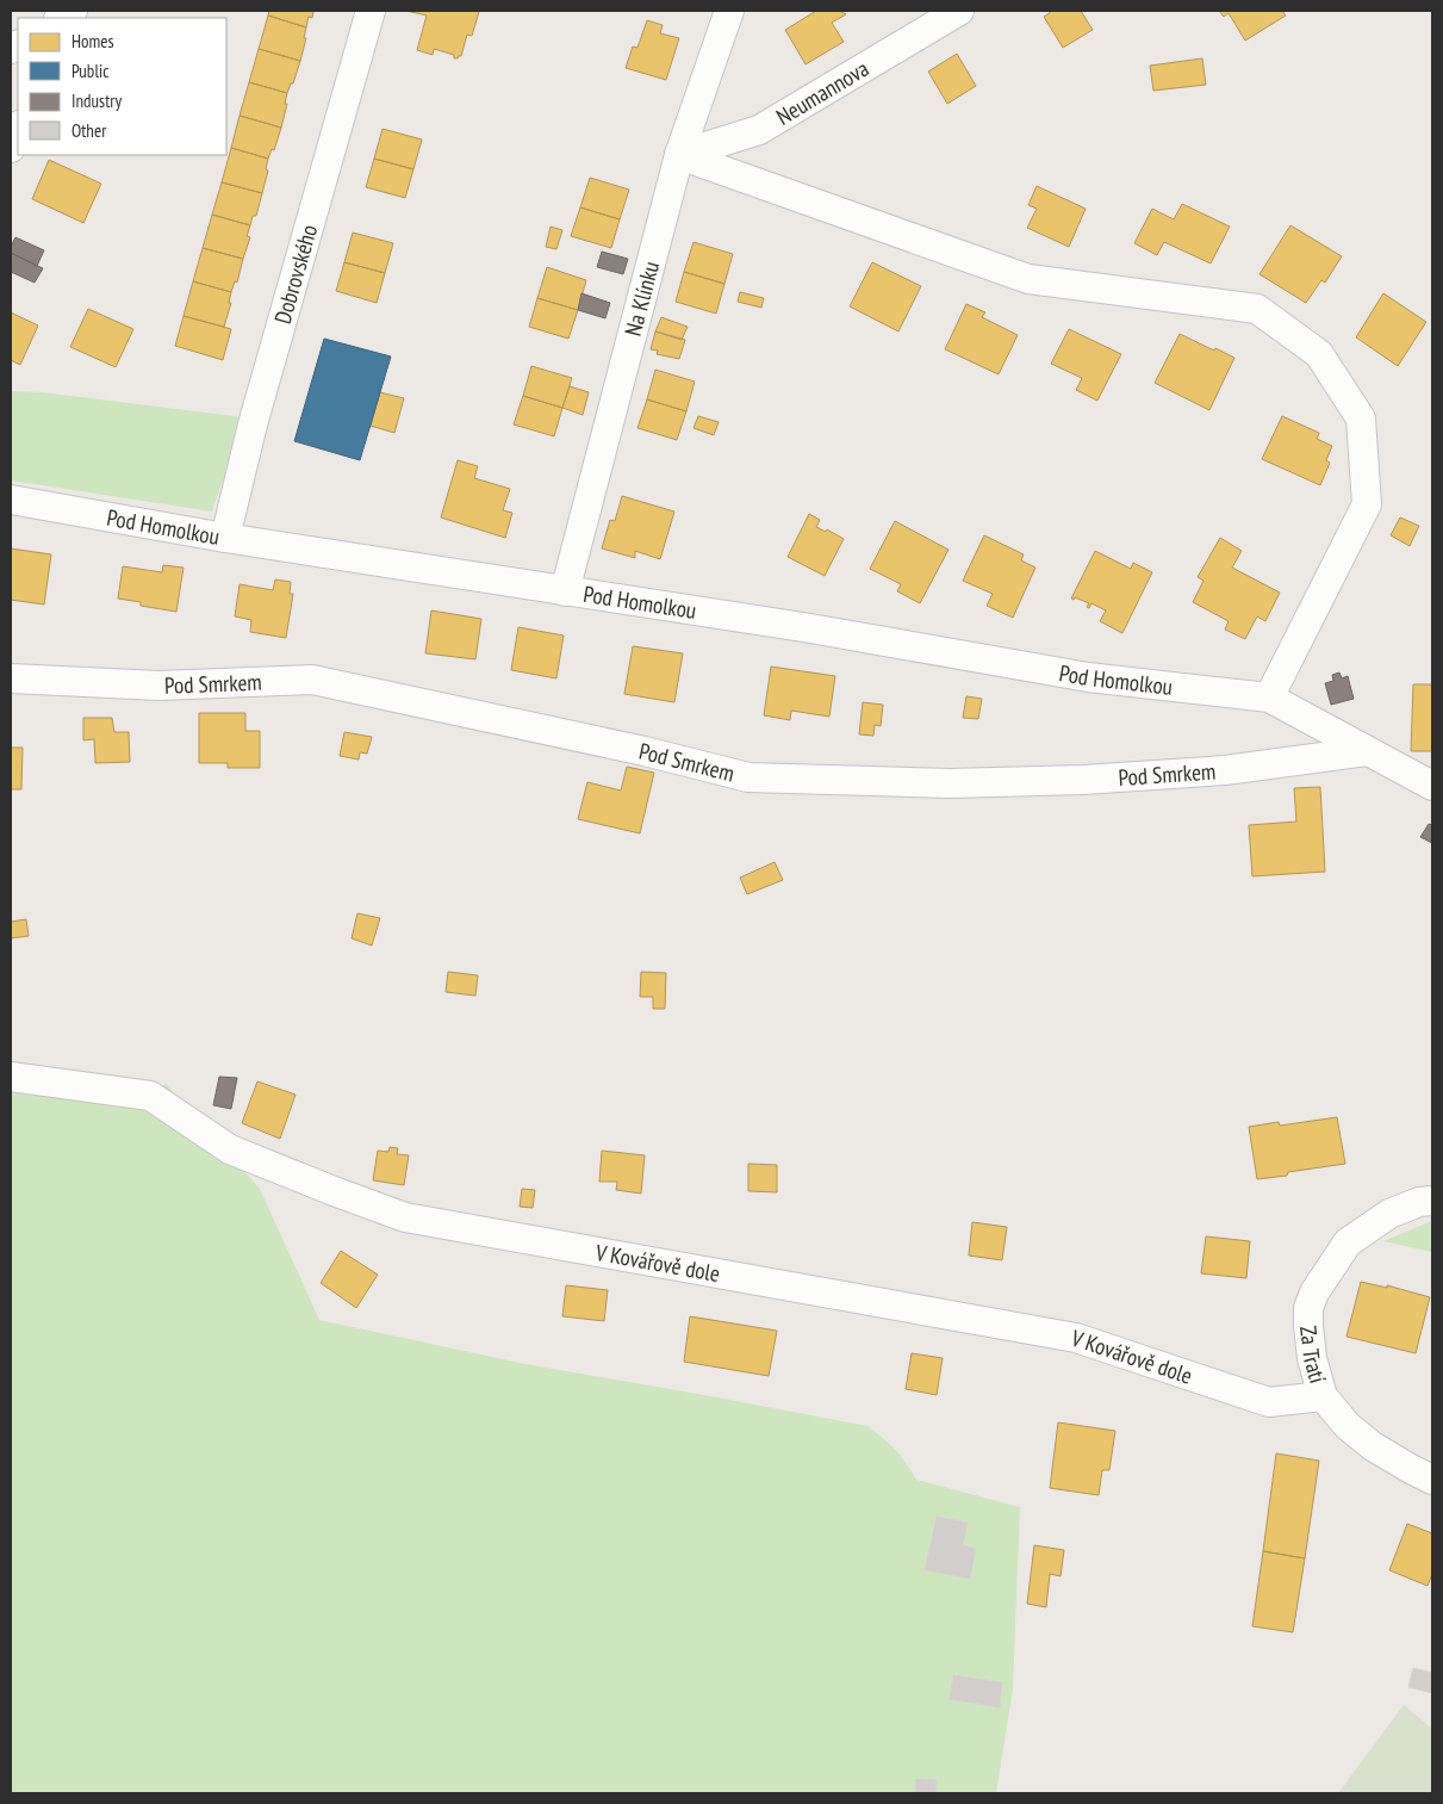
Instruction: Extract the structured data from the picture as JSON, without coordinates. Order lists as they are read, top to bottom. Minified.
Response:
{"streets":{"street":["Neumannova","Dobrovského","Na Klínku","Pod Homolkou","Pod Smrkem","V Kovářově dole","Za Tratí"]},"crossings":[["Neumannova","Na Klínku"],["Dobrovského","Pod Homolkou"],["Na Klínku","Pod Homolkou"],["Pod Homolkou","Pod Smrkem"],["V Kovářově dole","Za Tratí"]],"legend":["Homes","Public","Industry","Other"]}
